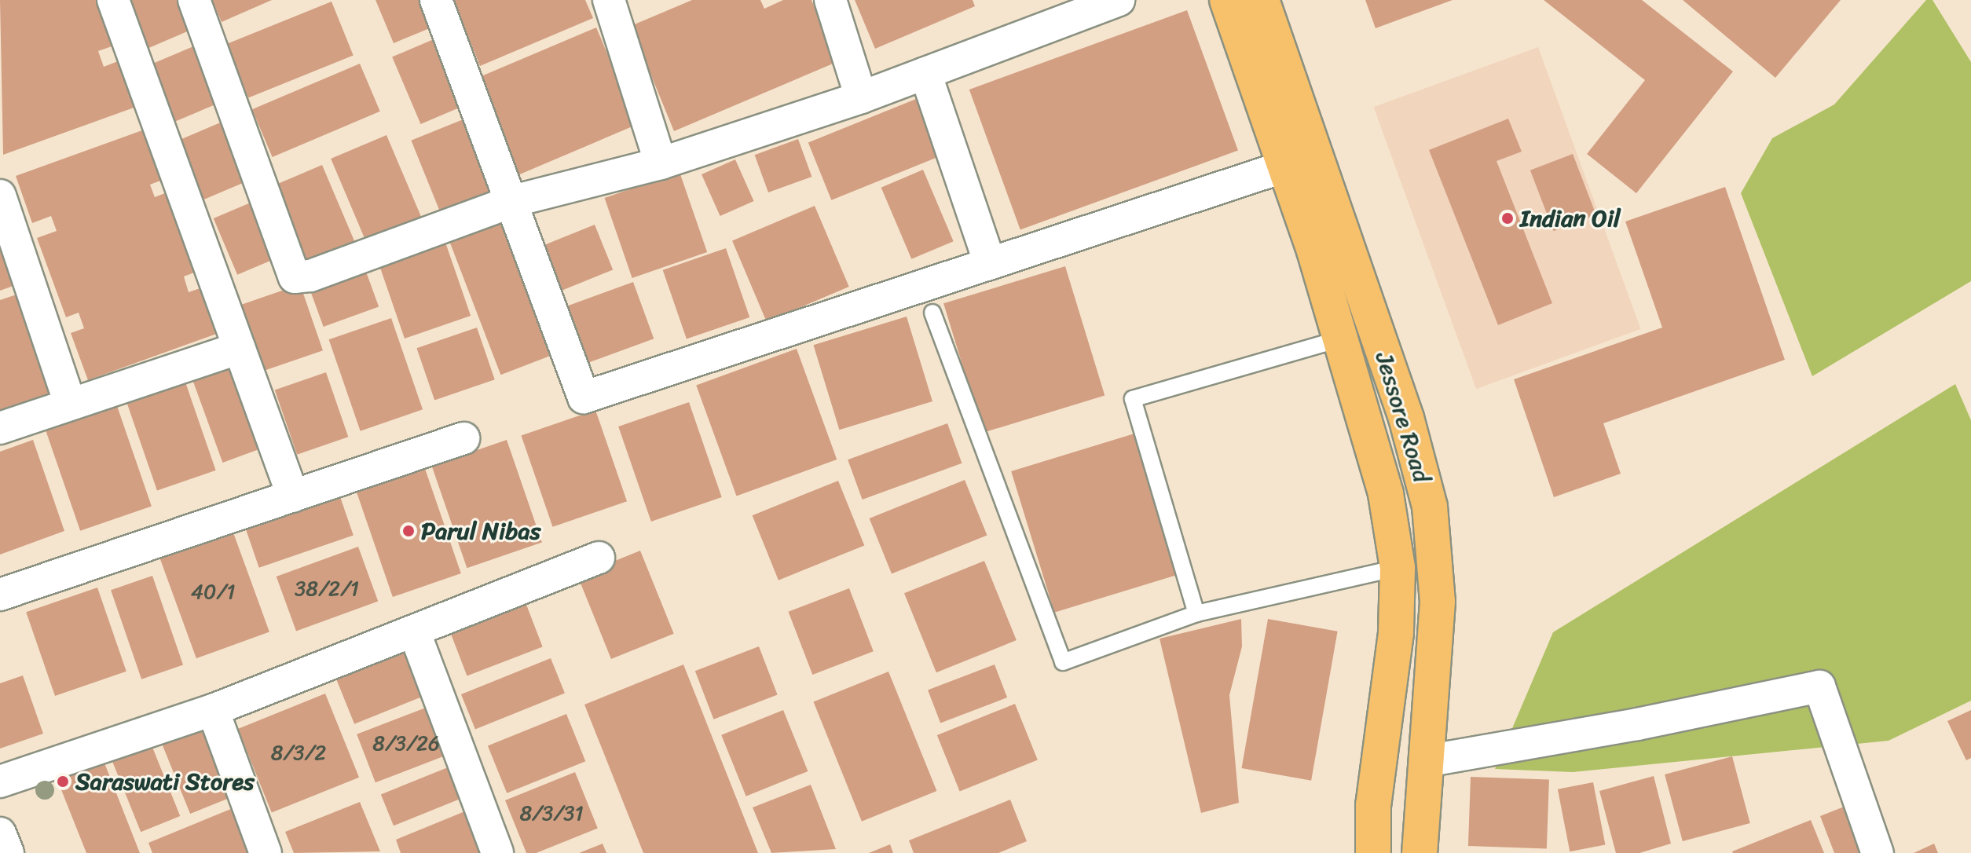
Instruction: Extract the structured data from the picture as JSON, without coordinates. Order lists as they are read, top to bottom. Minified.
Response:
{"streets":{"main road":["Jessore Road"]},"places":["Indian Oil","Parul Nibas","Saraswati Stores"],"house_numbers":["38/2/1","40/1","8/3/26","8/3/2","8/3/31"]}
